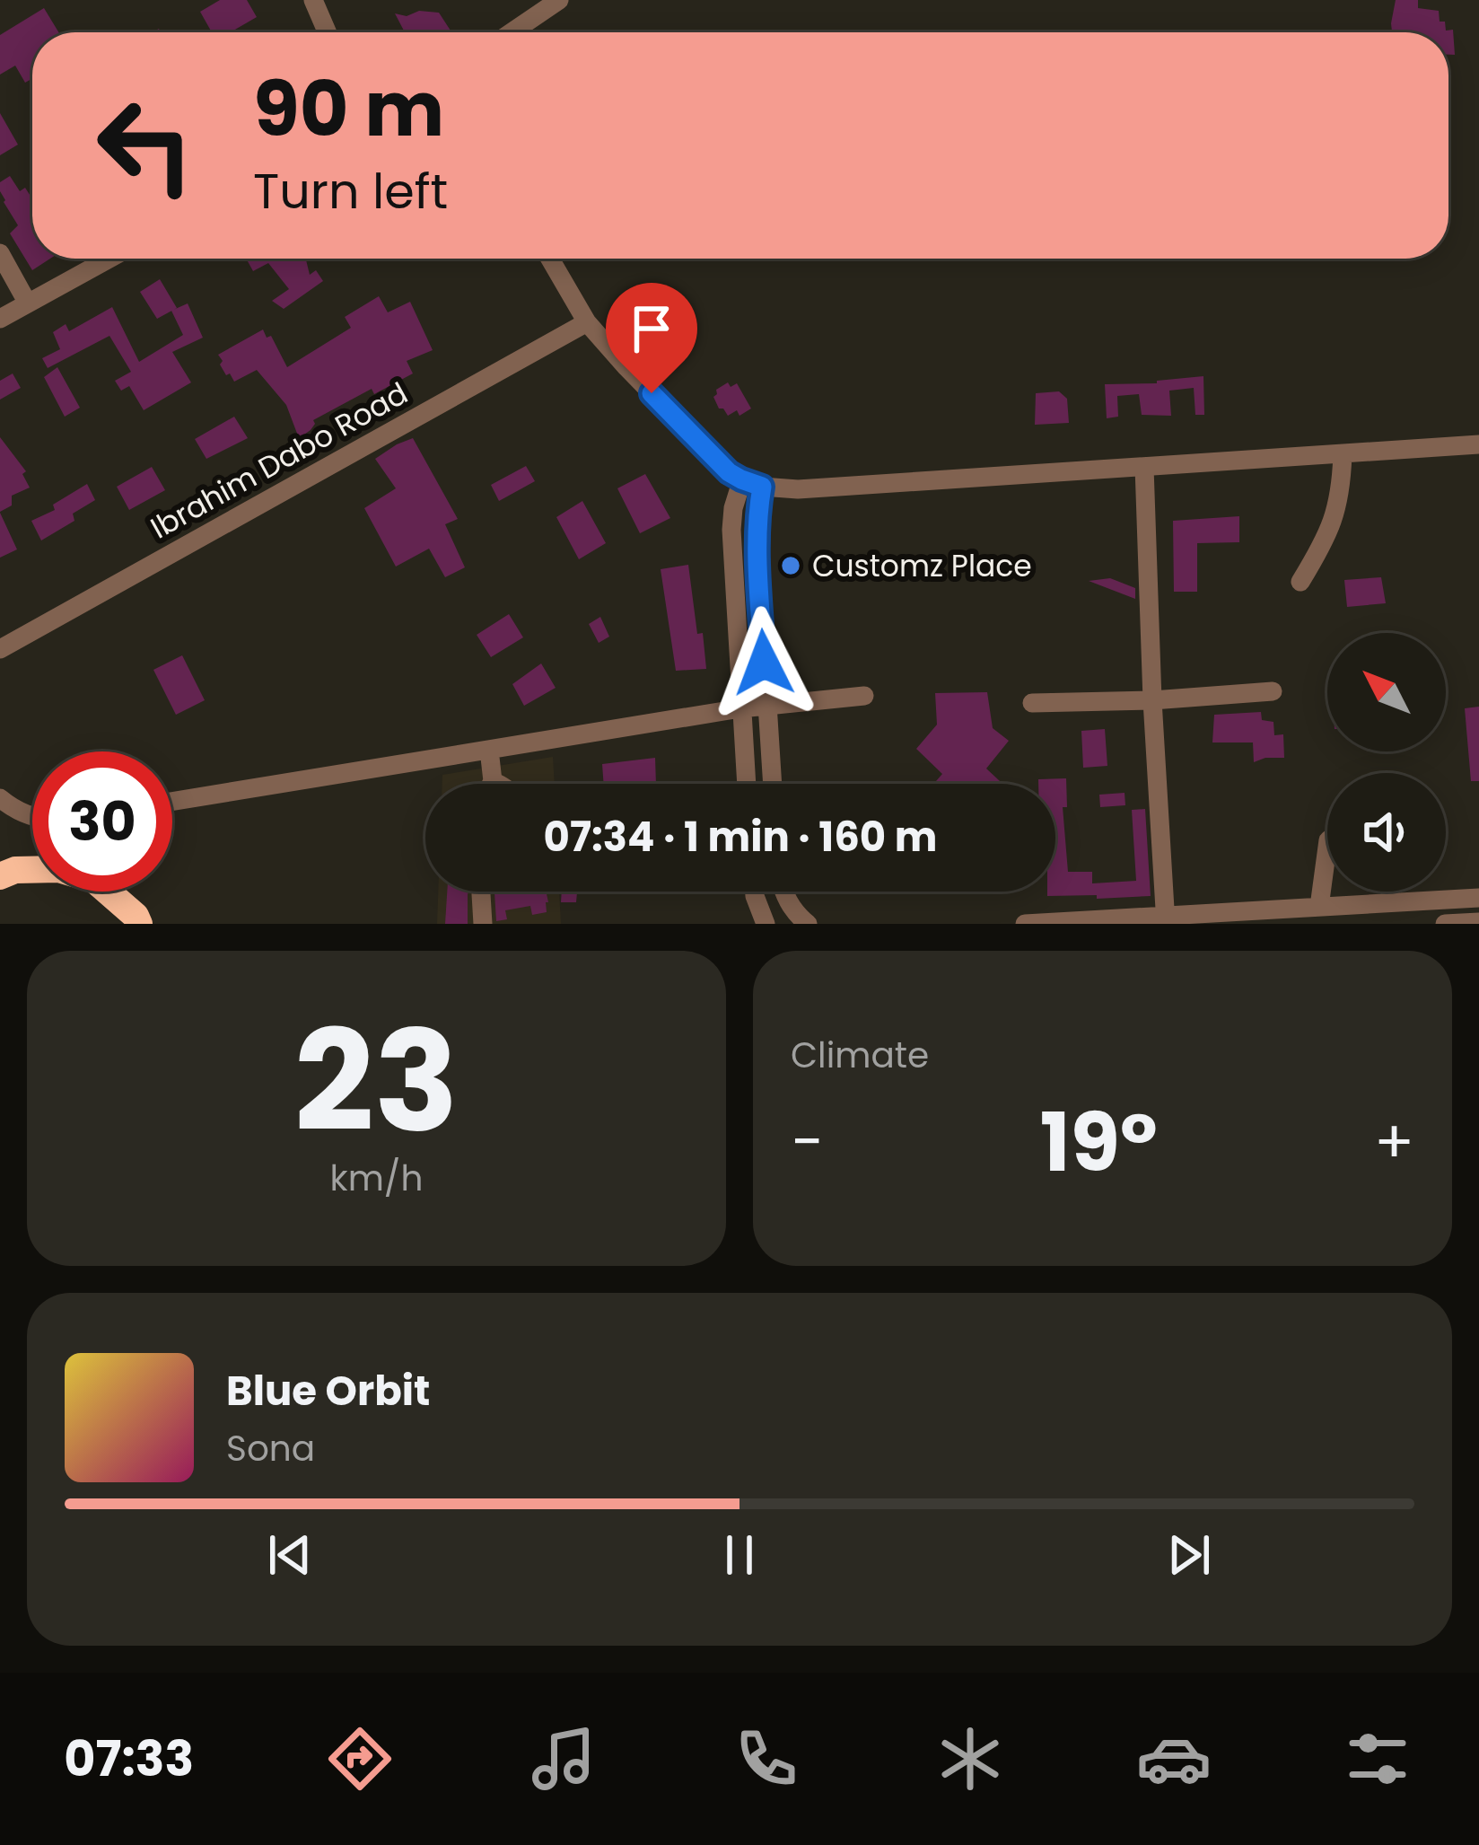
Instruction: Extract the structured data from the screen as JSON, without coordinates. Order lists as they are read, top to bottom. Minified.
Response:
{"streets":{"street":["Ibrahim Dabo Road"]},"places":["Customz Place"],"north":"top left","page":{"turn":["90 m","Turn left"],"limit":"30","trip":"07:34 · 1 min · 160 m","tile":[["23","km/h"],"Climate"],"heat":["−","19°","+"],"song":["Blue Orbit","Sona"],"tabs":"07:33"}}
